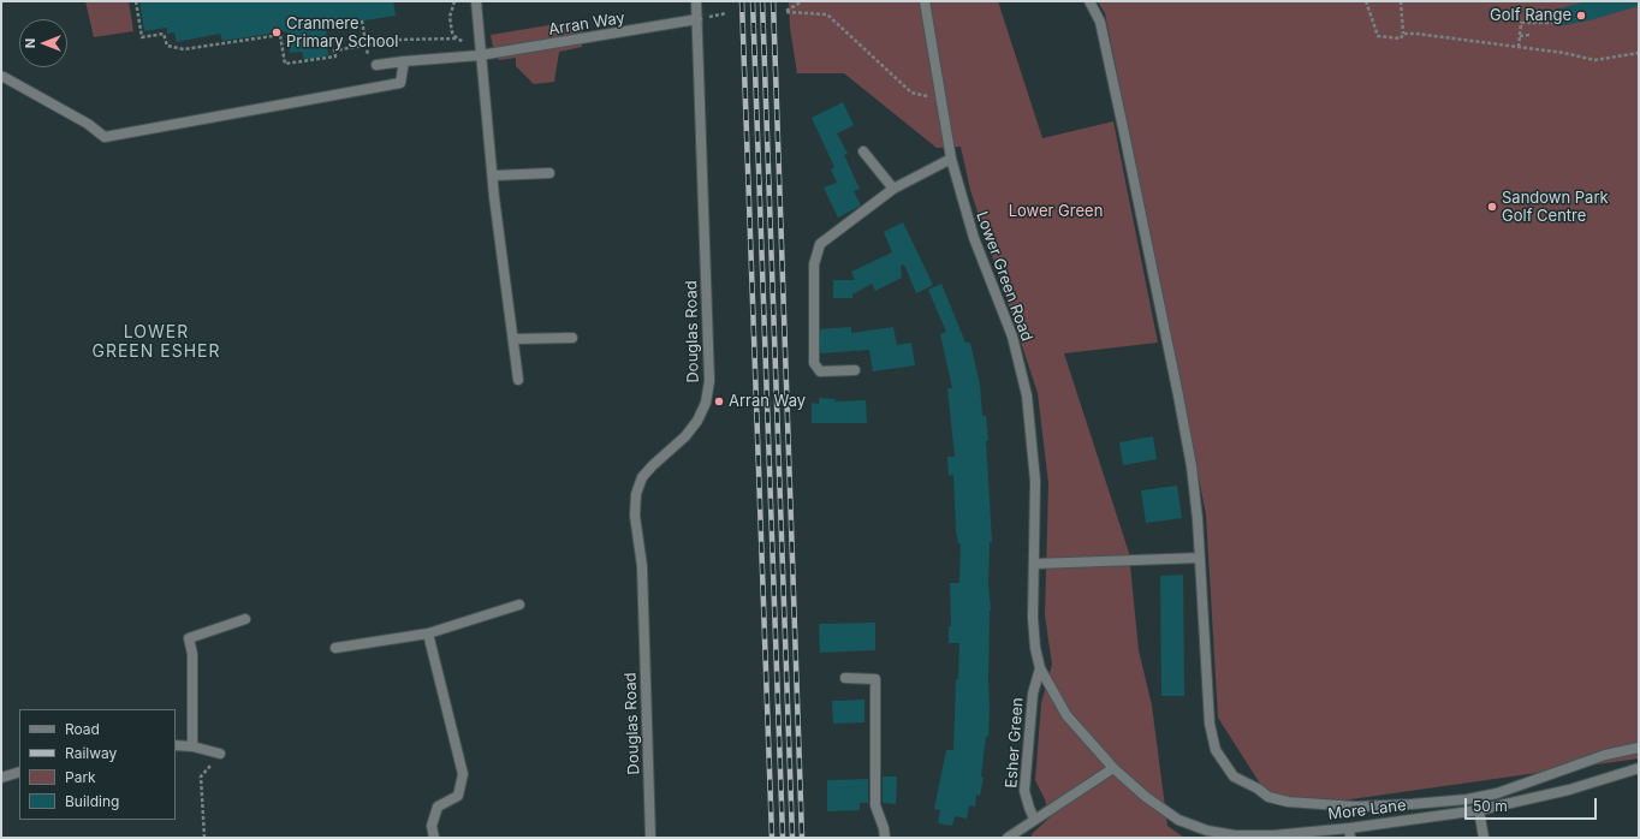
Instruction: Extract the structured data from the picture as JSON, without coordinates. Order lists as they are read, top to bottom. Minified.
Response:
{"streets":{"street":["Arran Way","Lower Green Road","Douglas Road","Esher Green","More Lane"]},"crossings":[["Arran Way","Douglas Road"],["Lower Green Road","More Lane"],["Esher Green","More Lane"]],"districts":["LOWER GREEN ESHER"],"parks":["Lower Green"],"places":["Golf Range","Cranmere Primary School","Sandown Park Golf Centre","Arran Way"],"legend":["Road","Railway","Park","Building"],"scale_bar":"50 m","north":"left"}
